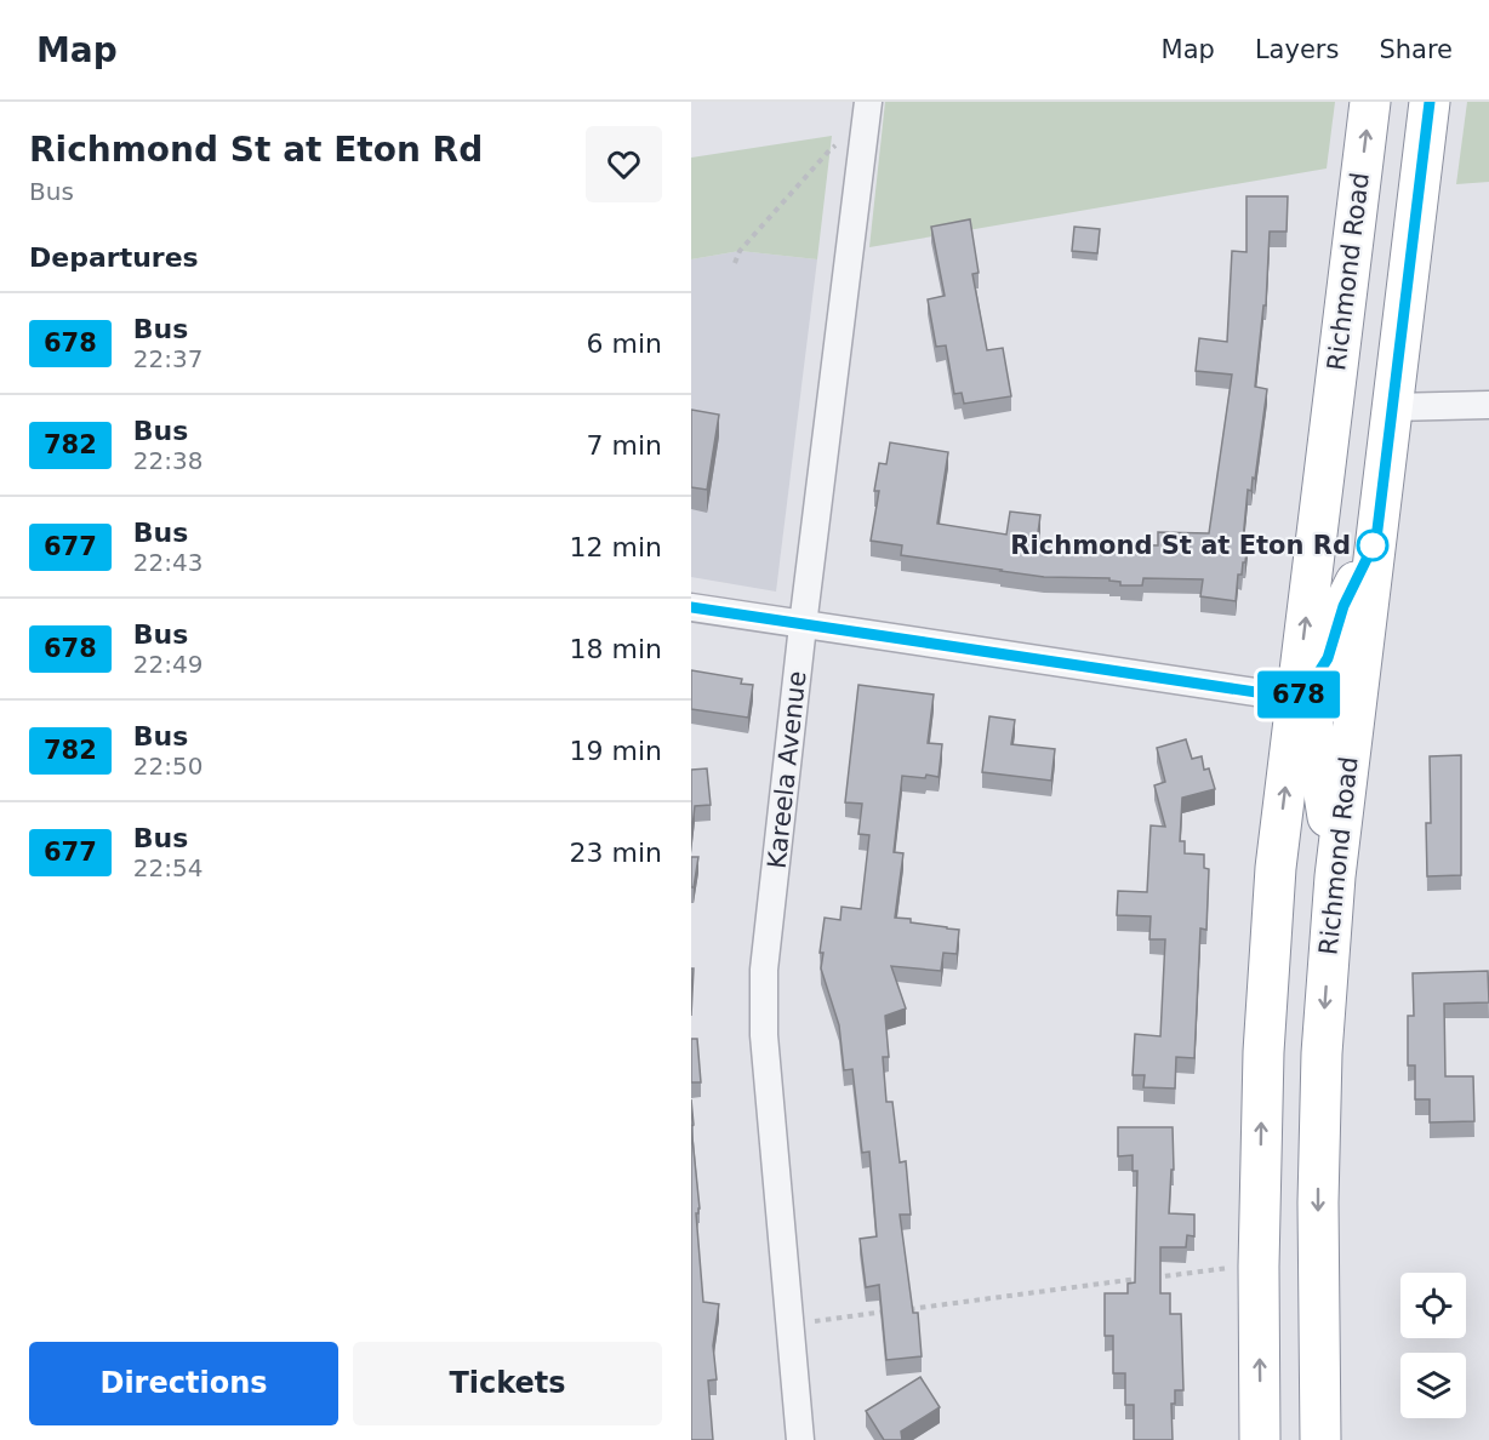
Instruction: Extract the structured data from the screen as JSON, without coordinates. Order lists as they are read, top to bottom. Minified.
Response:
{"streets":{"highway":["Richmond Road"],"street":["Kareela Avenue"]},"places":["Richmond St at Eton Rd"],"lines":["bus line 678"],"page":{"header":"Map","nav":["Map","Layers","Share"],"heading":[["Richmond St at Eton Rd","Bus"],"Departures"],"on_map":"678","list":[{"mark":"678","name":"Bus","note":"22:37","value":"6 min"},{"mark":"782","name":"Bus","note":"22:38","value":"7 min"},{"mark":"677","name":"Bus","note":"22:43","value":"12 min"},{"mark":"678","name":"Bus","note":"22:49","value":"18 min"},{"mark":"782","name":"Bus","note":"22:50","value":"19 min"},{"mark":"677","name":"Bus","note":"22:54","value":"23 min"}],"buttons":["Directions","Tickets"]}}
